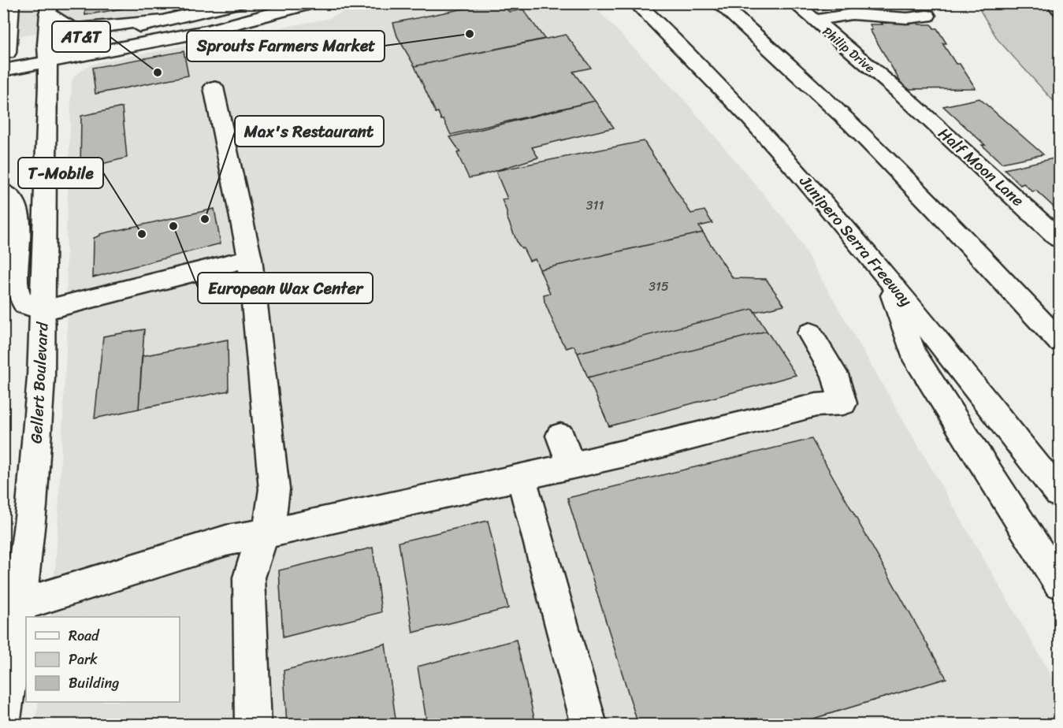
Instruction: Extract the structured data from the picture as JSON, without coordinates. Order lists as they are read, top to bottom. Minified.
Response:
{"streets":{"main road":["Philip Drive","Half Moon Lane","Junipero Serra Freeway","Gellert Boulevard"]},"crossings":[["Philip Drive","Half Moon Lane"]],"places":["Sprouts Farmers Market","AT&T","Max's Restaurant","European Wax Center","T-Mobile"],"house_numbers":["311","315"],"legend":["Road","Park","Building"]}
